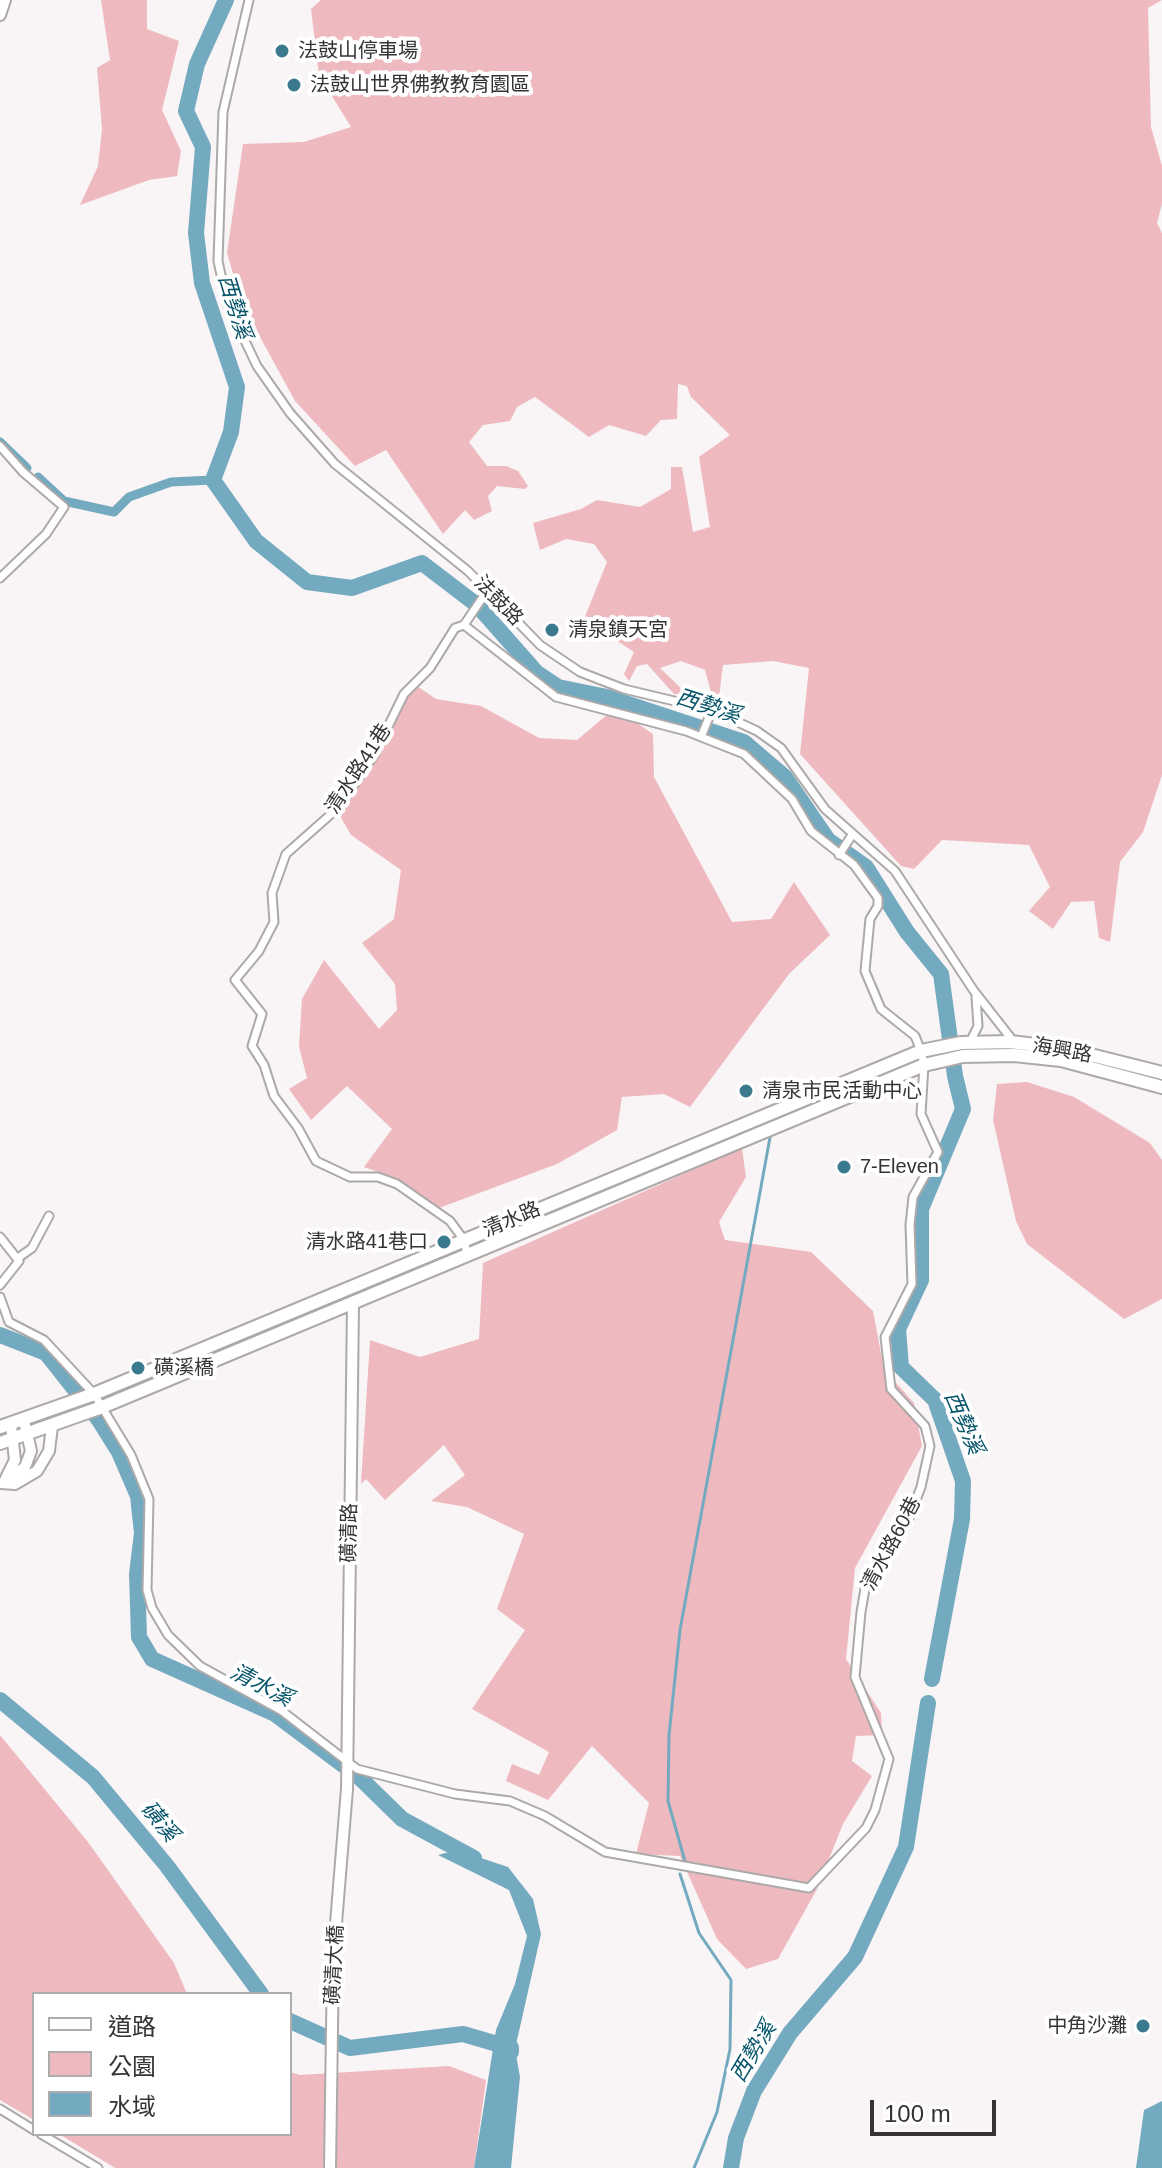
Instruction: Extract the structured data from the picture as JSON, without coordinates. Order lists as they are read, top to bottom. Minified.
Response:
{"streets":{"main road":["海興路","清水路"],"street":["法鼓路","清水路41巷","磺清路","清水路60巷","磺清大橋"]},"crossings":[["法鼓路","清水路41巷"],["法鼓路","海興路"],["清水路41巷","清水路"],["海興路","清水路"],["清水路","磺清路"],["清水路","清水路60巷"],["磺清路","清水路60巷"],["磺清路","磺清大橋"],["清水路60巷","磺清大橋"]],"water":["西勢溪","清水溪","磺溪"],"places":["法鼓山停車場","法鼓山世界佛教教育園區","清泉鎮天宮","清泉市民活動中心","7-Eleven","清水路41巷口","磺溪橋","中角沙灘"],"legend":["道路","公園","水域"],"scale_bar":"100 m"}
